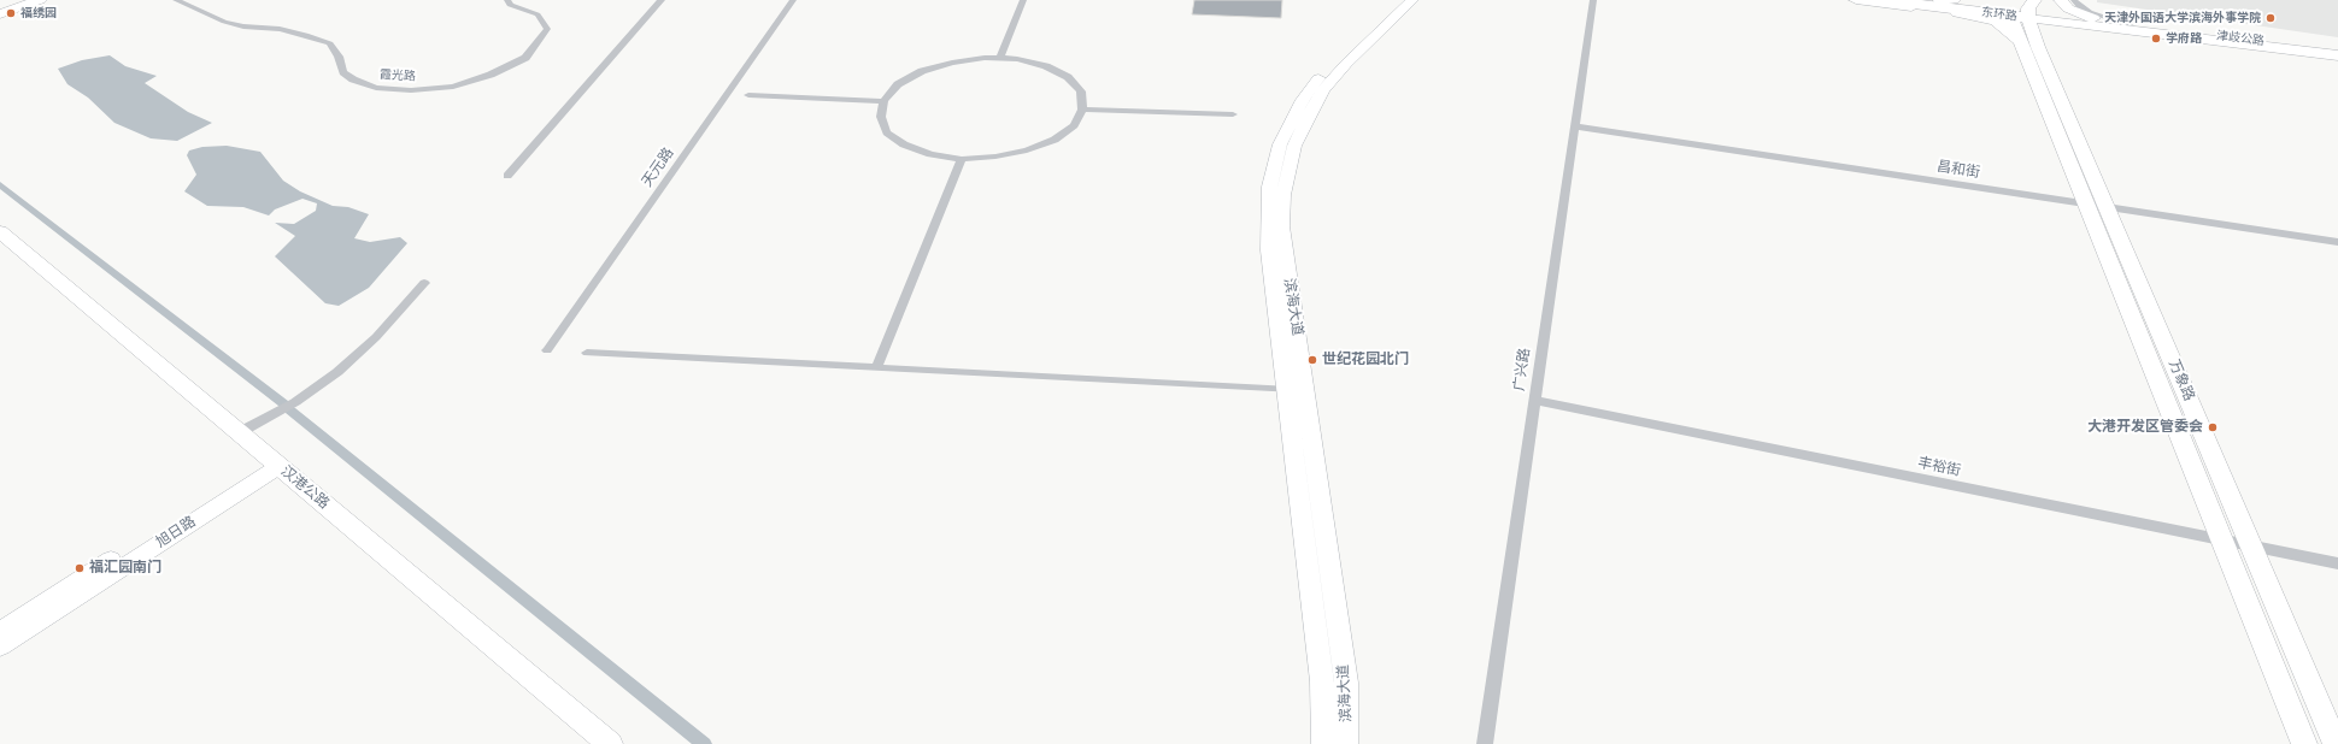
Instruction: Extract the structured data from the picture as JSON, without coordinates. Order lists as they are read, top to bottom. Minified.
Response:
{"streets":{"highway":["东环路"],"main road":["津歧公路","滨海大道","万象路","汉港公路","旭日路"],"street":["霞光路","天元路","昌和街","广兴路","丰裕街"]},"crossings":[["东环路","津歧公路"],["东环路","万象路"],["津歧公路","万象路"],["昌和街","广兴路"],["昌和街","万象路"],["广兴路","丰裕街"],["万象路","丰裕街"],["汉港公路","旭日路"]],"places":["福绣园","天津外国语大学滨海外事学院","学府路","世纪花园北门","大港开发区管委会","福汇园南门"]}
